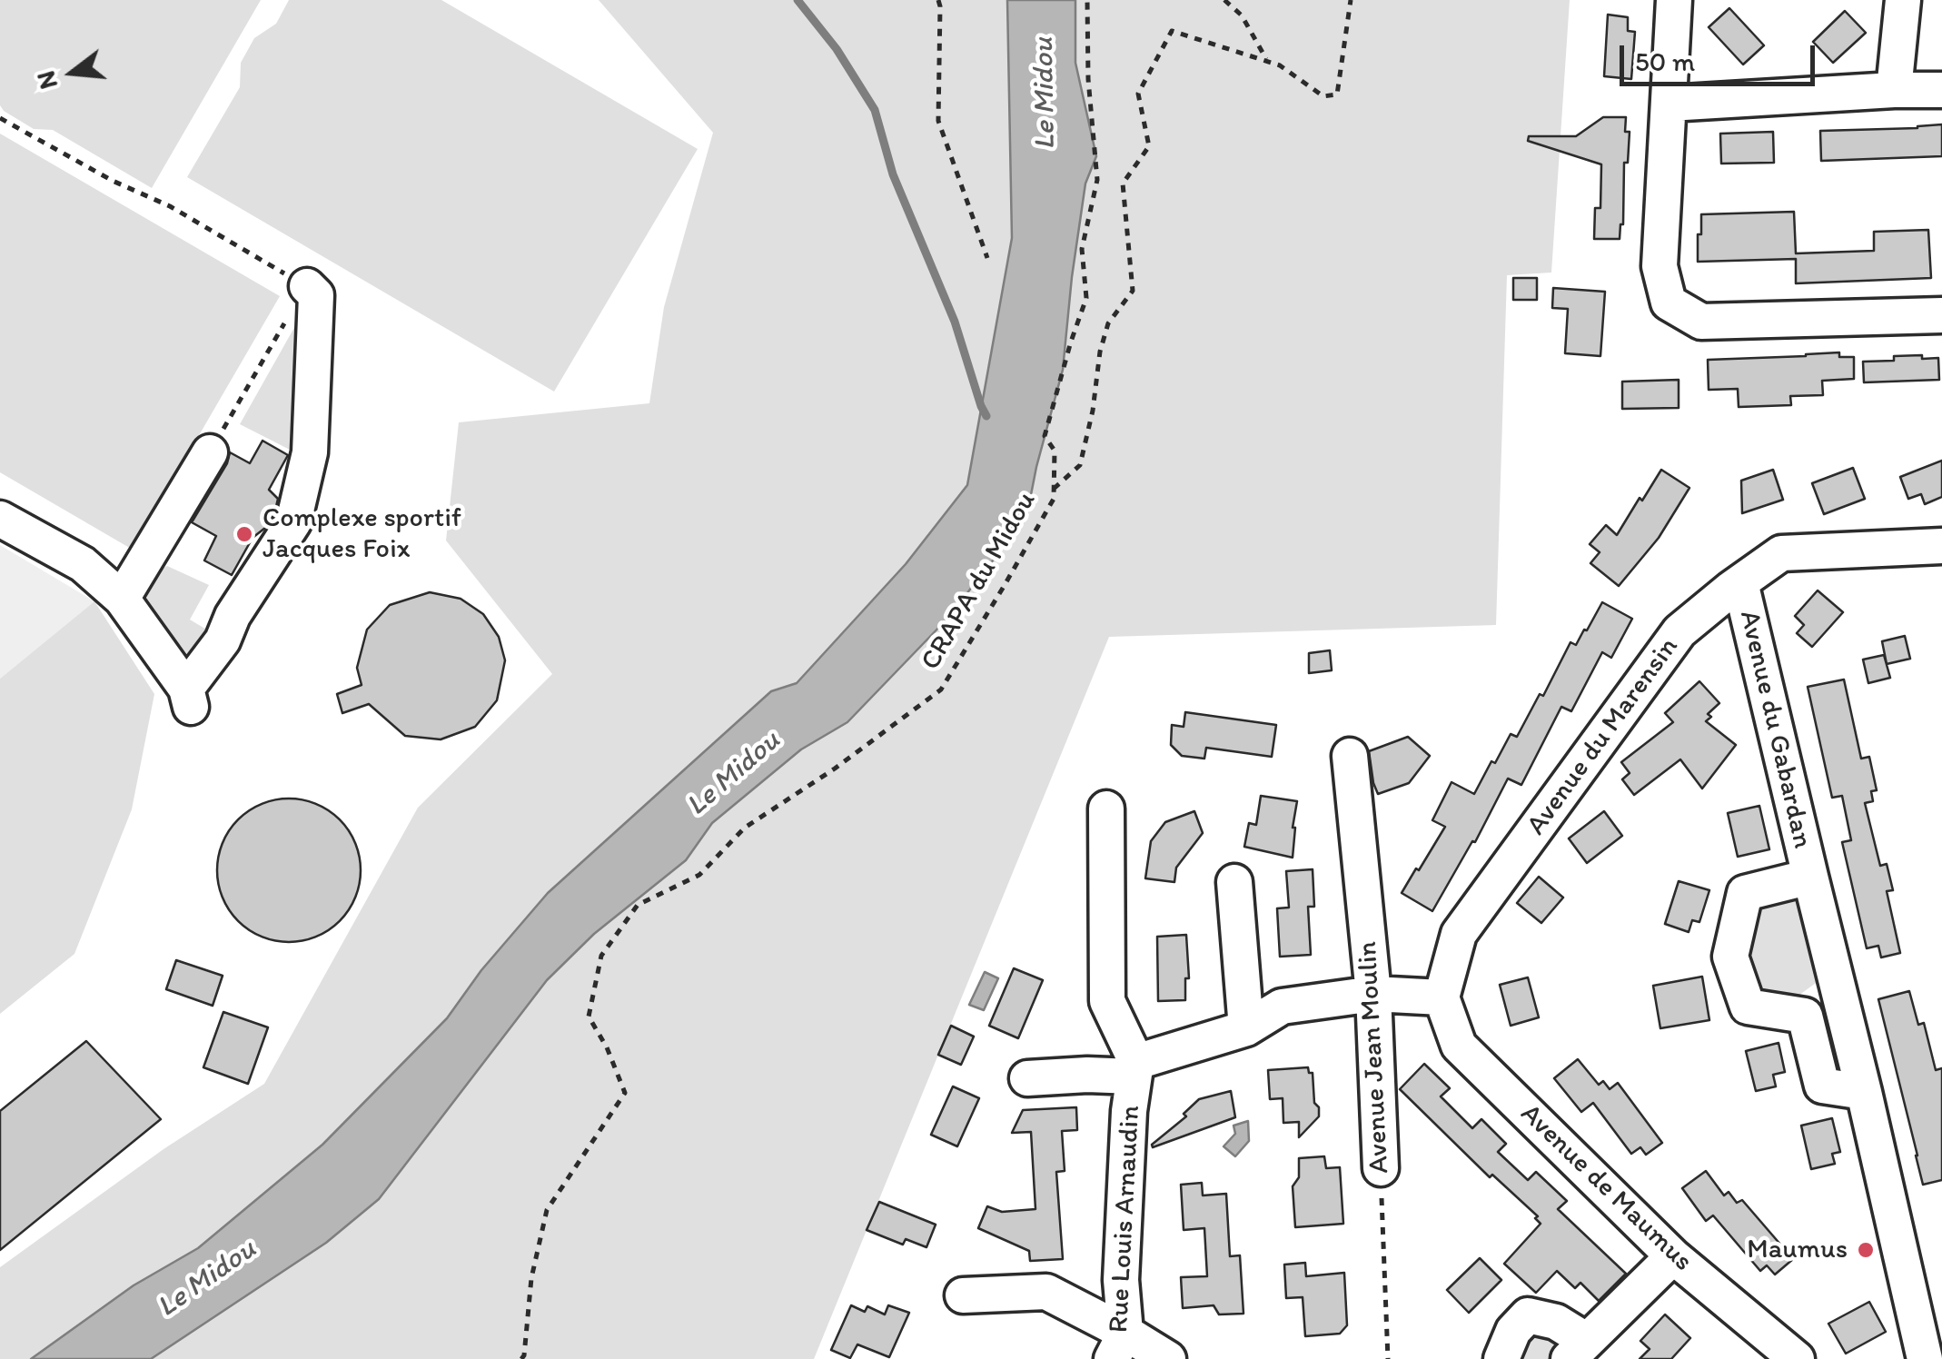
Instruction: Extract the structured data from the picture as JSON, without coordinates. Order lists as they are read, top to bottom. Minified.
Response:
{"streets":{"street":["Avenue du Gabardan","Avenue du Marensin","Avenue Jean Moulin","Avenue de Maumus","Rue Louis Arnaudin"],"path":["CRAPA du Midou"]},"crossings":[["Avenue du Gabardan","Avenue du Marensin"],["Avenue du Marensin","Avenue de Maumus"],["Avenue du Marensin","Rue Louis Arnaudin"],["Avenue Jean Moulin","Rue Louis Arnaudin"],["Avenue de Maumus","Rue Louis Arnaudin"]],"water":["Le Midou"],"places":["Complexe sportif Jacques Foix","Maumus"],"scale_bar":"50 m","north":"left"}
